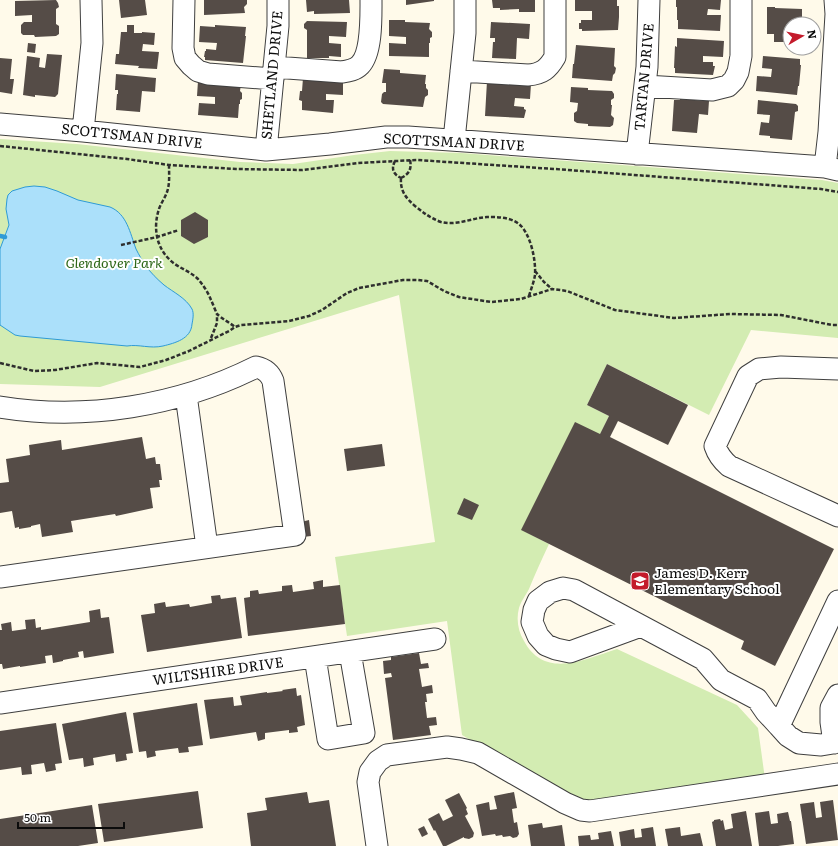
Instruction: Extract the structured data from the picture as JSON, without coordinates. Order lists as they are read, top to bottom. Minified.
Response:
{"streets":{"street":["SHETLAND DRIVE","TARTAN DRIVE","SCOTTSMAN DRIVE","WILTSHIRE DRIVE"]},"crossings":[["SHETLAND DRIVE","SCOTTSMAN DRIVE"],["TARTAN DRIVE","SCOTTSMAN DRIVE"]],"parks":["Glendover Park"],"places":{"school or university":["James D. Kerr Elementary School"]},"scale_bar":"50 m","north":"right"}
